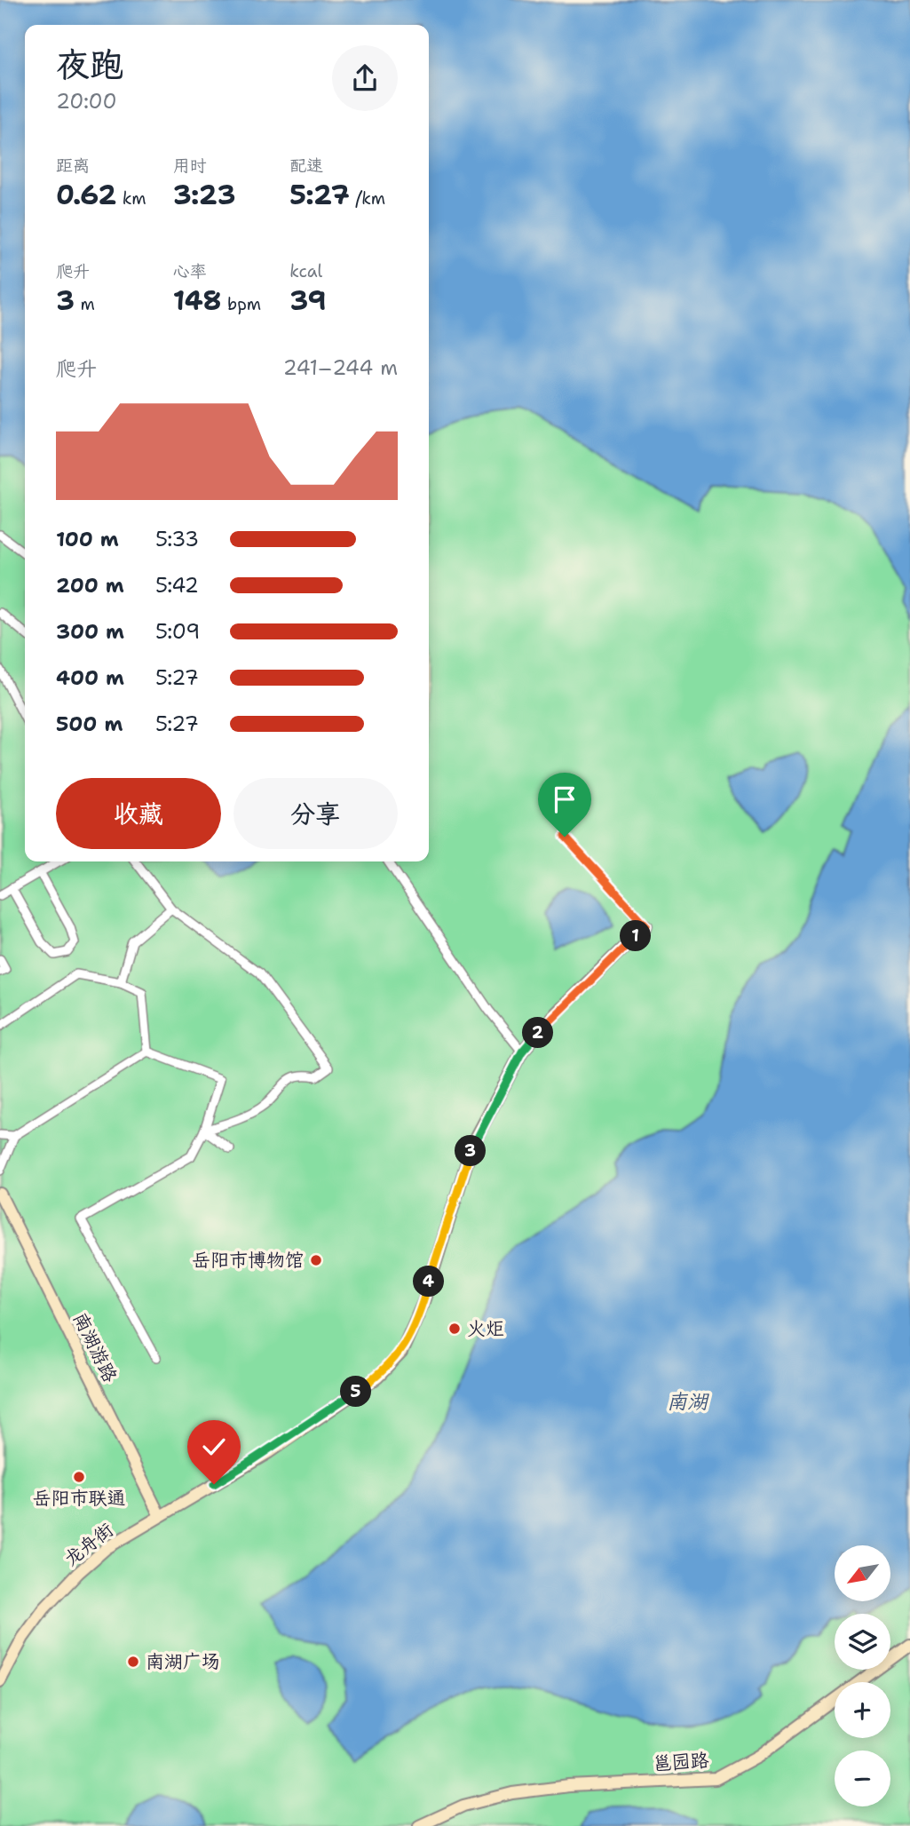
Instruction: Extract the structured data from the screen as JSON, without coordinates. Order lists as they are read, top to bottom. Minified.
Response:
{"streets":{"street":["南湖游路","龙舟街","邕园路"]},"crossings":[["南湖游路","龙舟街"]],"water":["南湖"],"places":["岳阳市博物馆","火炬","岳阳市联通","南湖广场"],"north":"bottom left","page":{"heading":["夜跑","20:00"],"stats":[["距离","0.62 km"],["用时","3:23"],["配速","5:27 /km"],["爬升","3 m"],["心率","148 bpm"],["kcal","39"]],"chart":["爬升","241–244 m"],"list":[{"name":"100 m","note":"5:33"},{"name":"200 m","note":"5:42"},{"name":"300 m","note":"5:09"},{"name":"400 m","note":"5:27"},{"name":"500 m","note":"5:27"}],"buttons":["收藏","分享"],"pins":["1","2","3","4","5"],"map_buttons":["+","−"]}}
